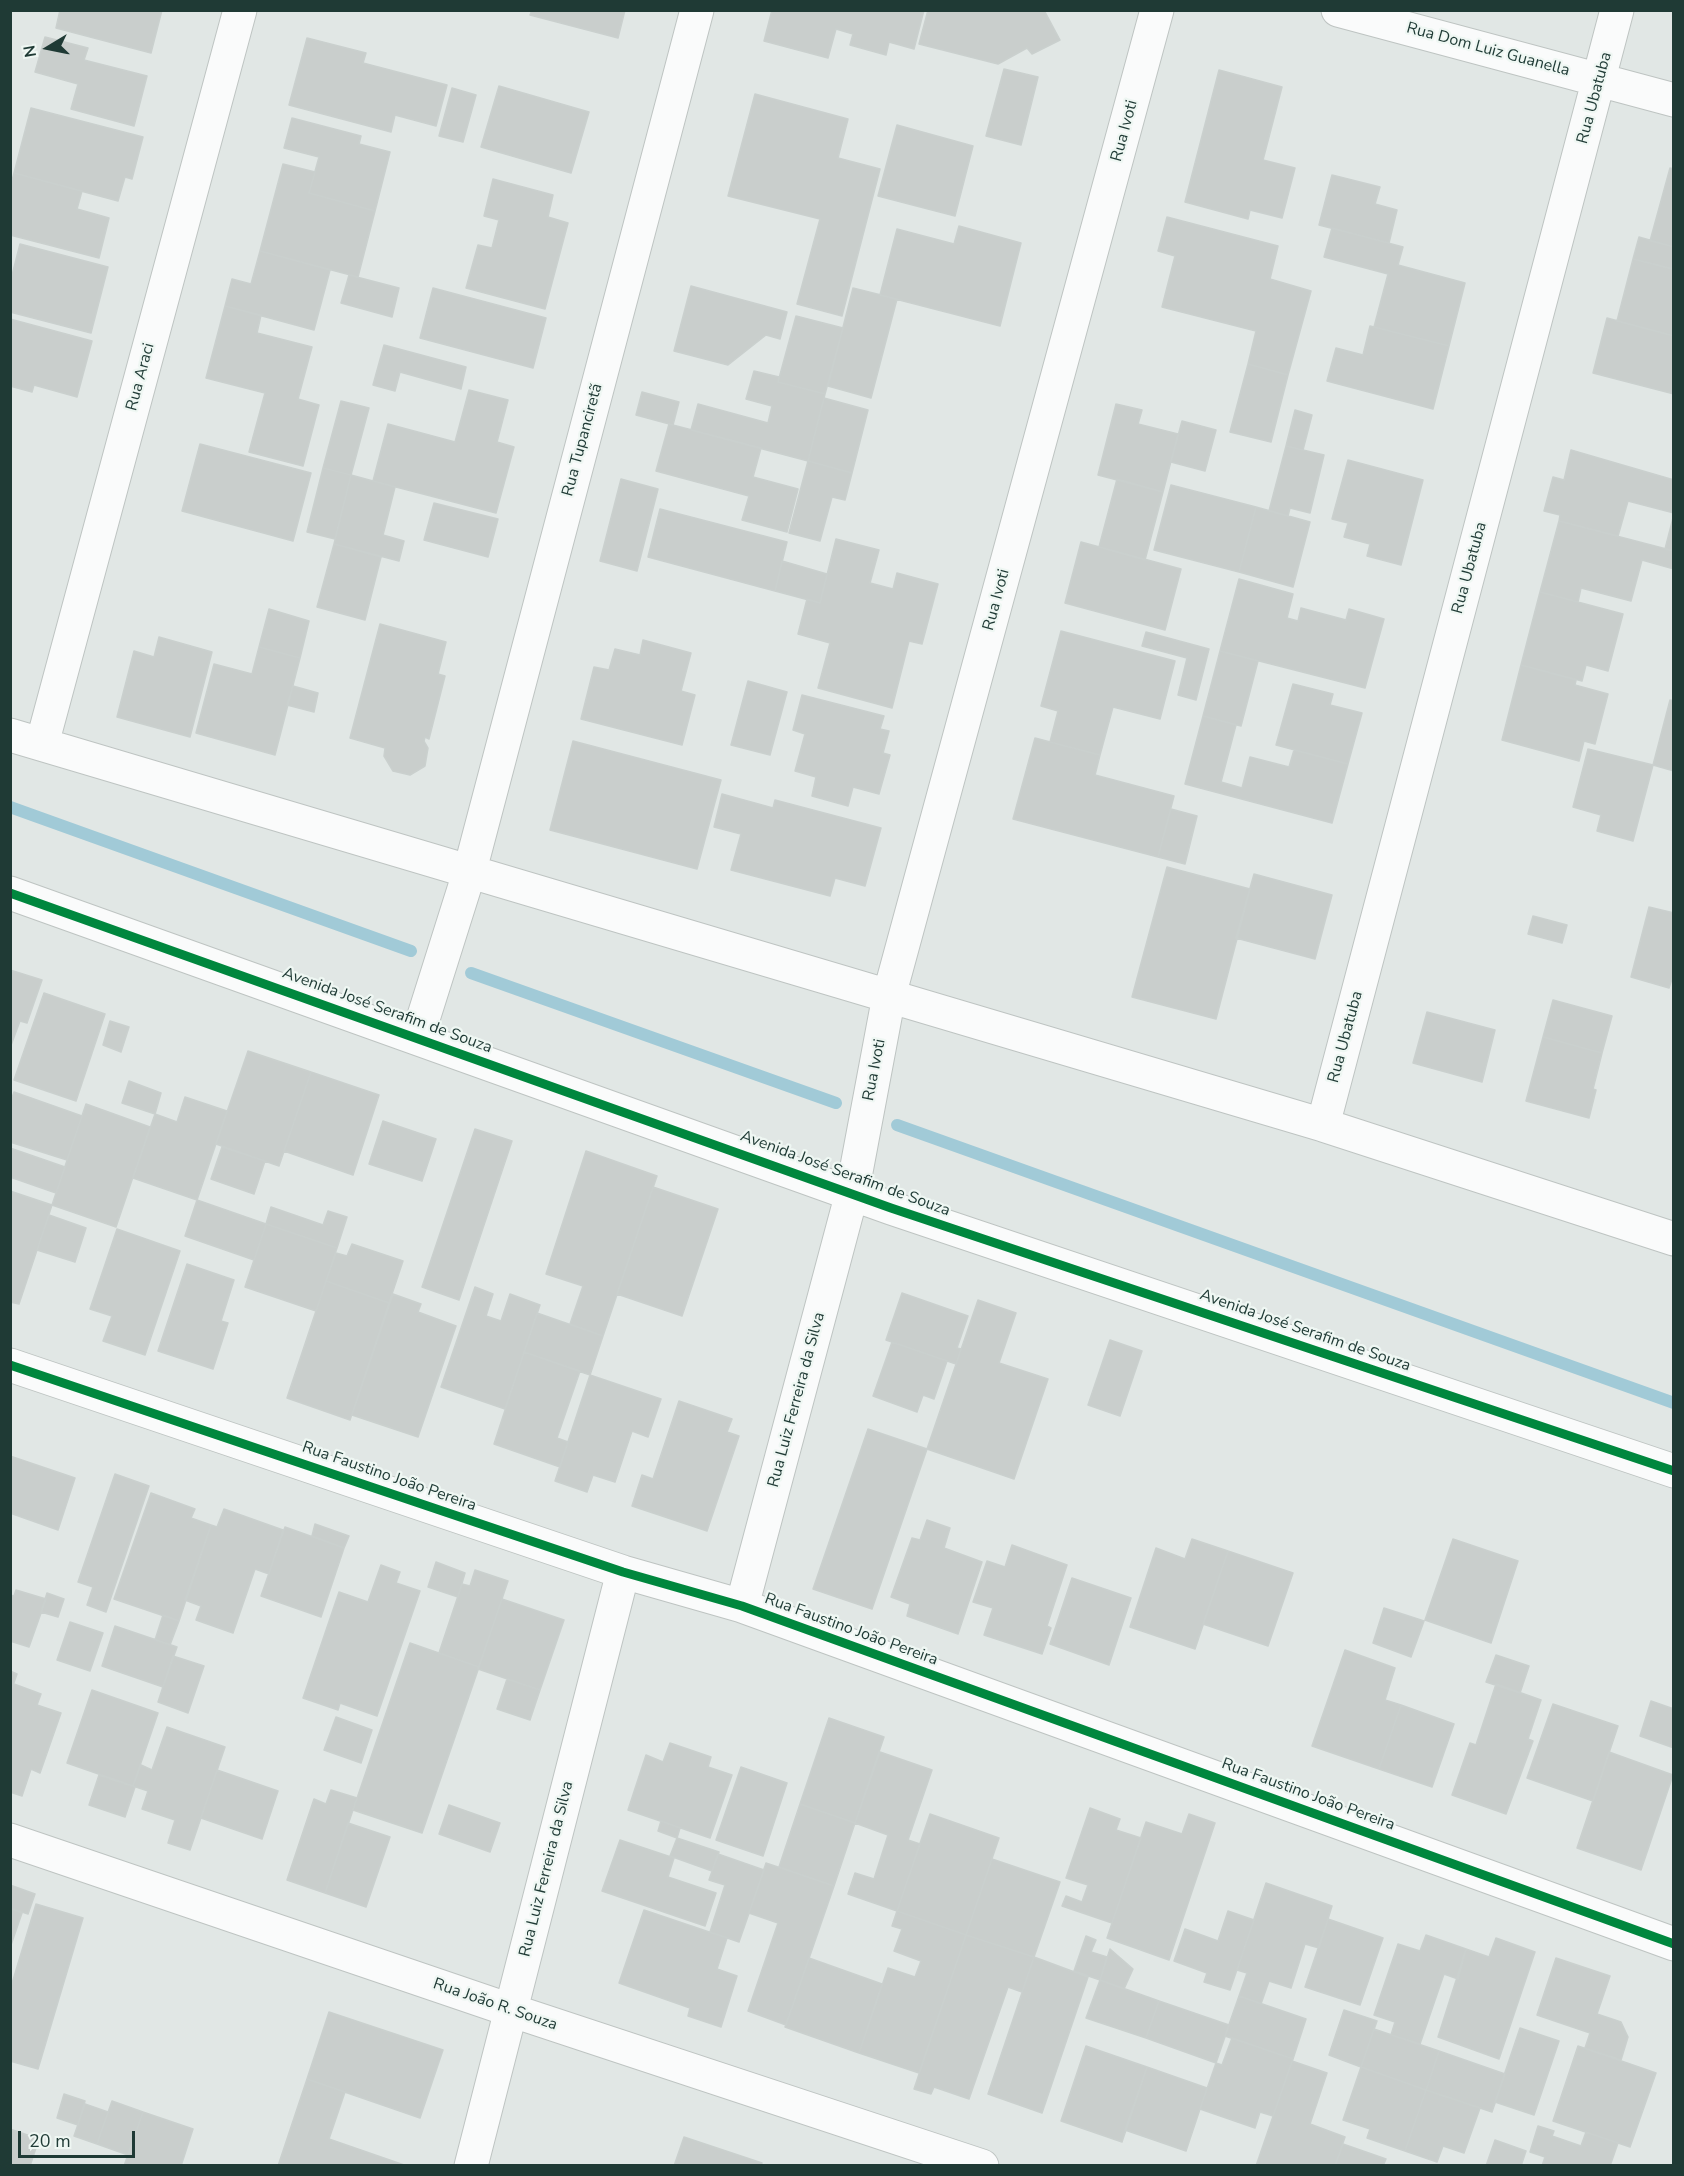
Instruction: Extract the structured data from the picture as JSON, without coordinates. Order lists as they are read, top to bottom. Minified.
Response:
{"streets":{"street":["Rua Dom Luiz Guanella","Rua Ubatuba","Rua Ivoti","Rua Araci","Rua Tupanciretã","Avenida José Serafim de Souza","Rua Luiz Ferreira da Silva","Rua Faustino João Pereira","Rua João R. Souza"]},"crossings":[["Rua Dom Luiz Guanella","Rua Ubatuba"],["Rua Ivoti","Avenida José Serafim de Souza"],["Rua Ivoti","Rua Luiz Ferreira da Silva"],["Rua Tupanciretã","Avenida José Serafim de Souza"],["Avenida José Serafim de Souza","Rua Luiz Ferreira da Silva"],["Rua Luiz Ferreira da Silva","Rua Faustino João Pereira"],["Rua Luiz Ferreira da Silva","Rua João R. Souza"]],"scale_bar":"20 m","north":"left"}
